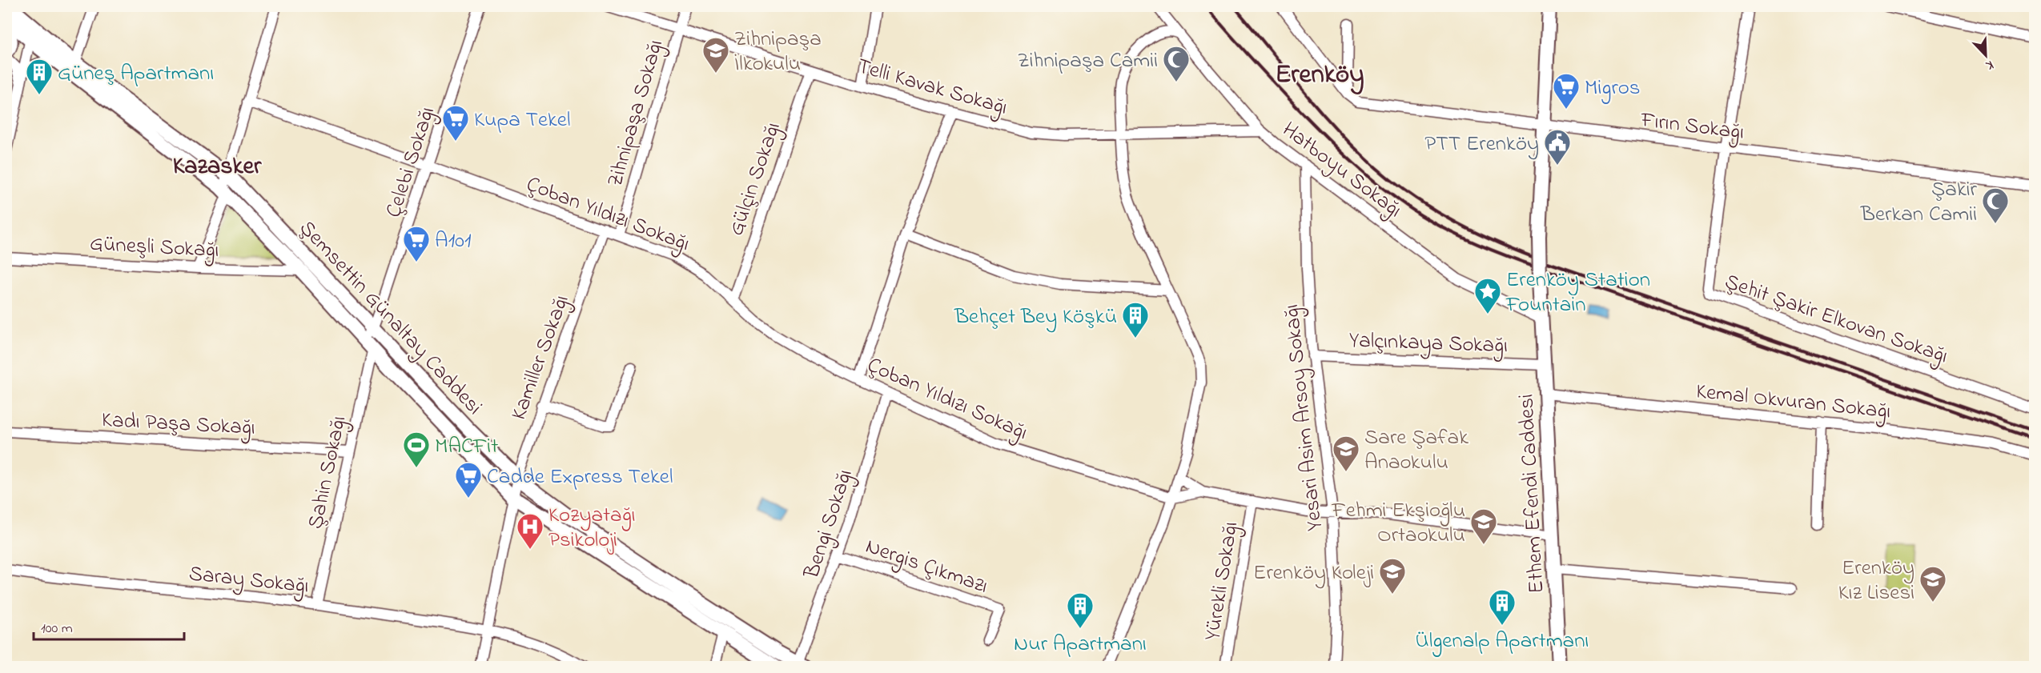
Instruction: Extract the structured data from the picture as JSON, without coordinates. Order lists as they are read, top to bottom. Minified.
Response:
{"streets":{"main road":["Şemsettin Günaltay Caddesi","Ethem Efendi Caddesi"],"street":["Telli Kavak Sokağı","Zihnipaşa Sokağı","Fırın Sokağı","Çelebi Sokağı","Hatboyu Sokağı","Gülçin Sokağı","Çoban Yıldızı Sokağı","Güneşli Sokağı","Şehit Şakir Elkovan Sokağı","Yalçınkaya Sokağı","Kamiller Sokağı","Kemal Okvuran Sokağı","Yesari Asim Arsoy Sokağı","Kadı Paşa Sokağı","Şahin Sokağı","Bengi Sokağı","Nergis Çıkmazı","Saray Sokağı","Yürekli Sokağı"]},"crossings":[["Telli Kavak Sokağı","Zihnipaşa Sokağı"],["Telli Kavak Sokağı","Hatboyu Sokağı"],["Telli Kavak Sokağı","Gülçin Sokağı"],["Zihnipaşa Sokağı","Çoban Yıldızı Sokağı"],["Fırın Sokağı","Şehit Şakir Elkovan Sokağı"],["Fırın Sokağı","Ethem Efendi Caddesi"],["Çelebi Sokağı","Çoban Yıldızı Sokağı"],["Çelebi Sokağı","Şemsettin Günaltay Caddesi"],["Hatboyu Sokağı","Yesari Asim Arsoy Sokağı"],["Hatboyu Sokağı","Ethem Efendi Caddesi"],["Gülçin Sokağı","Çoban Yıldızı Sokağı"],["Çoban Yıldızı Sokağı","Kamiller Sokağı"],["Çoban Yıldızı Sokağı","Bengi Sokağı"],["Güneşli Sokağı","Şemsettin Günaltay Caddesi"],["Şemsettin Günaltay Caddesi","Kamiller Sokağı"],["Şemsettin Günaltay Caddesi","Şahin Sokağı"],["Şemsettin Günaltay Caddesi","Bengi Sokağı"],["Yalçınkaya Sokağı","Yesari Asim Arsoy Sokağı"],["Yalçınkaya Sokağı","Ethem Efendi Caddesi"],["Kamiller Sokağı","Saray Sokağı"],["Kemal Okvuran Sokağı","Ethem Efendi Caddesi"],["Kadı Paşa Sokağı","Şahin Sokağı"],["Şahin Sokağı","Saray Sokağı"],["Bengi Sokağı","Nergis Çıkmazı"]],"districts":["Erenköy","Kazasker"],"places":{"school or university":["Zihnipaşa İlkokulu","Sare Şafak Anaokulu","Fehmi Ekşioğlu Ortaokulu","Erenköy Koleji","Erenköy Kız Lisesi"],"mosque":["Zihnipaşa Camii","Şakir Berkan Camii"],"building":["Güneş Apartmanı","Behçet Bey Köşkü","Ülgenalp Apartmanı","Nur Apartmanı"],"supermarket":["Migros","Kupa Tekel","A101","Cadde Express Tekel"],"public building":["PTT Erenköy"],"place":["Erenköy Station Fountain"],"sports":["MACFit"],"hospital":["Kozyatağı Psikoloji"]},"scale_bar":"100 m","north":"bottom right"}
